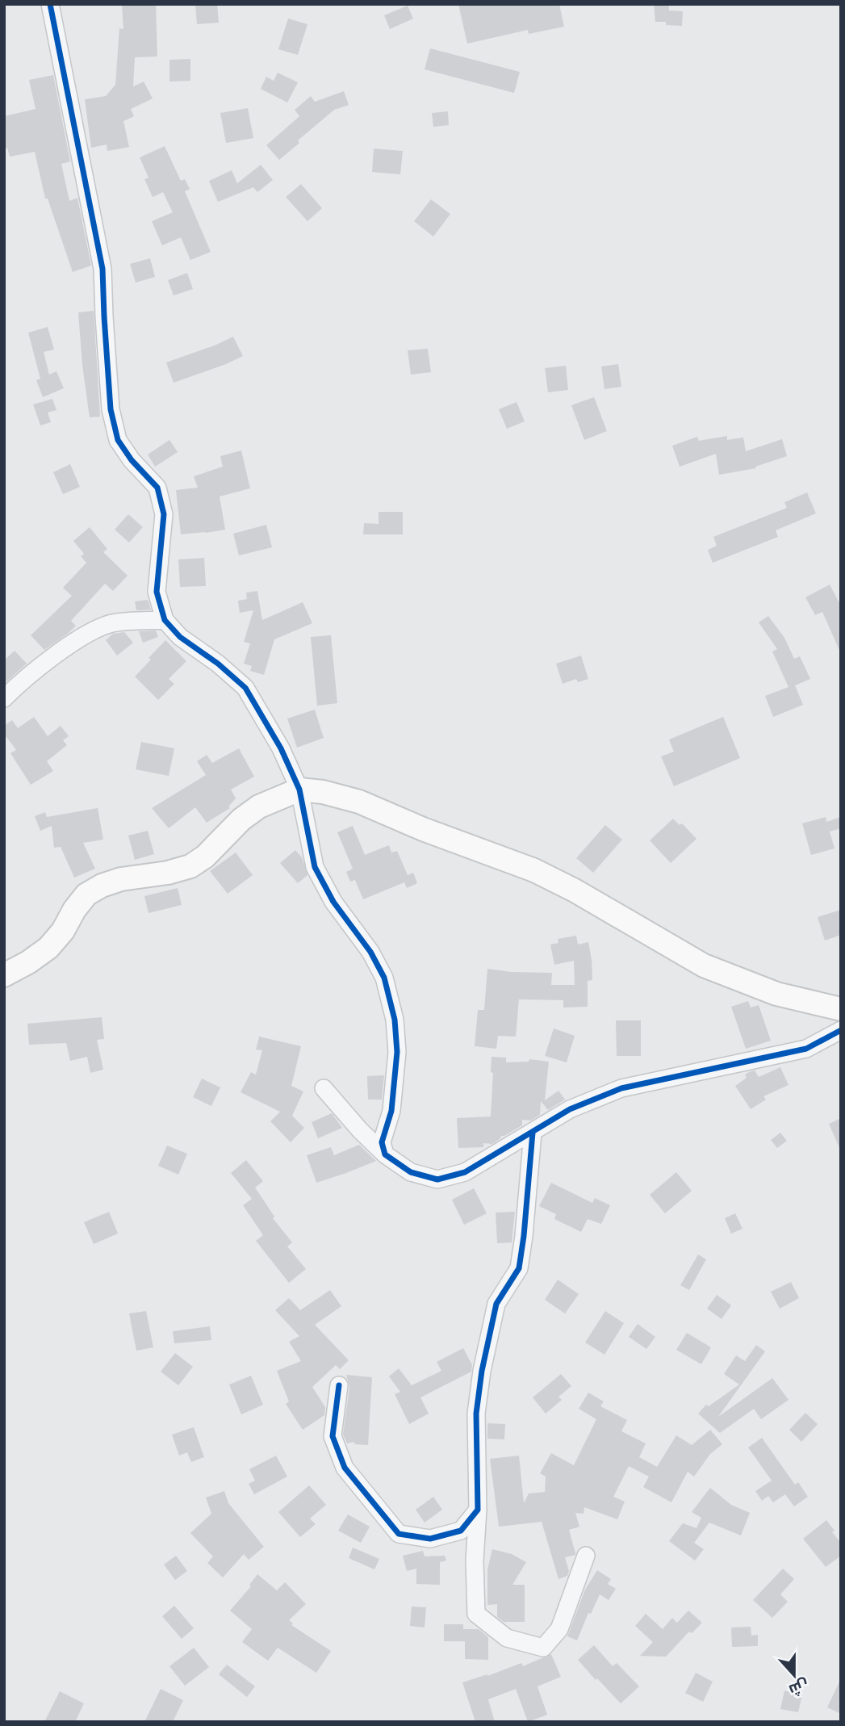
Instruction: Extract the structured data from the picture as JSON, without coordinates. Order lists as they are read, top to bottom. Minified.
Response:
{"north":"bottom"}
